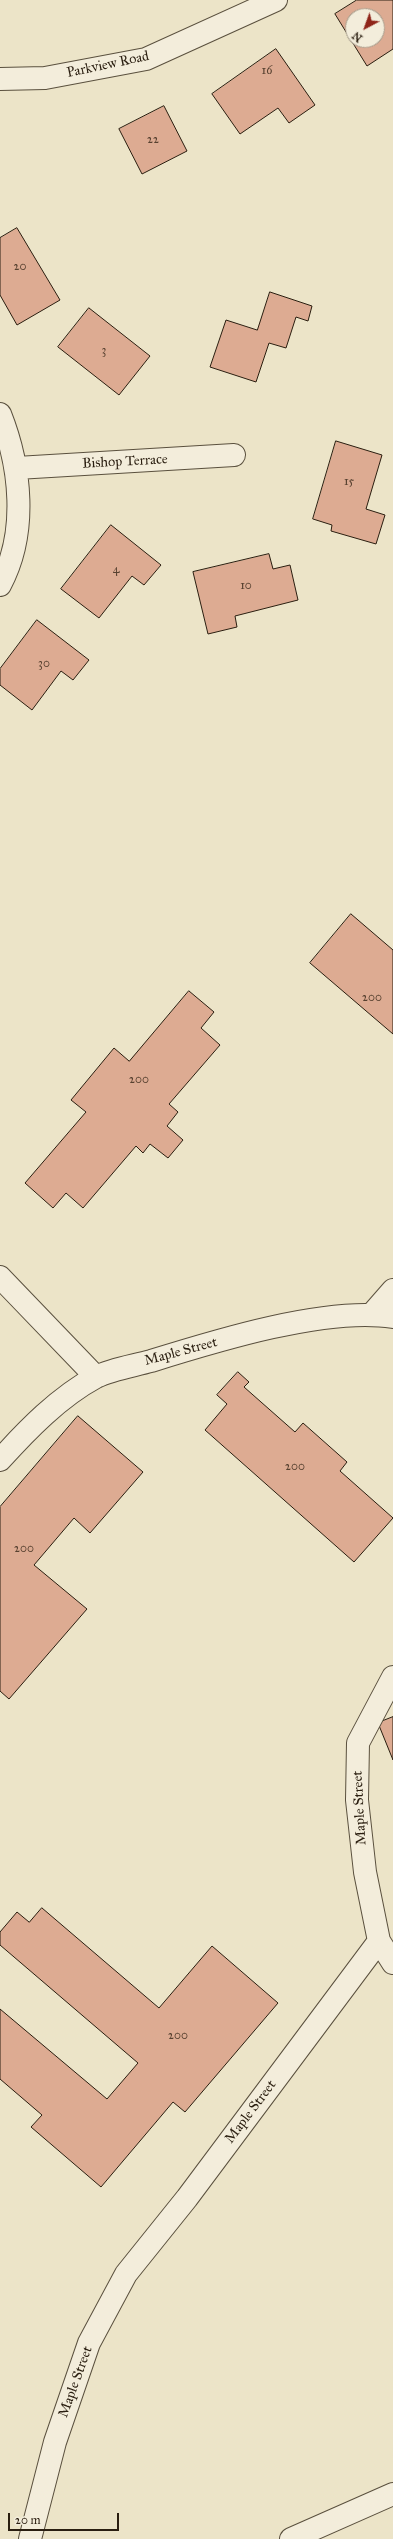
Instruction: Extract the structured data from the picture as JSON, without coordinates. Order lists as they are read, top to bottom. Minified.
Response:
{"streets":{"street":["Parkview Road","Bishop Terrace","Maple Street"]},"house_numbers":["16","22","20","3","15","4","10","30","200","200","200","200","200"],"scale_bar":"20 m","north":"bottom left"}
